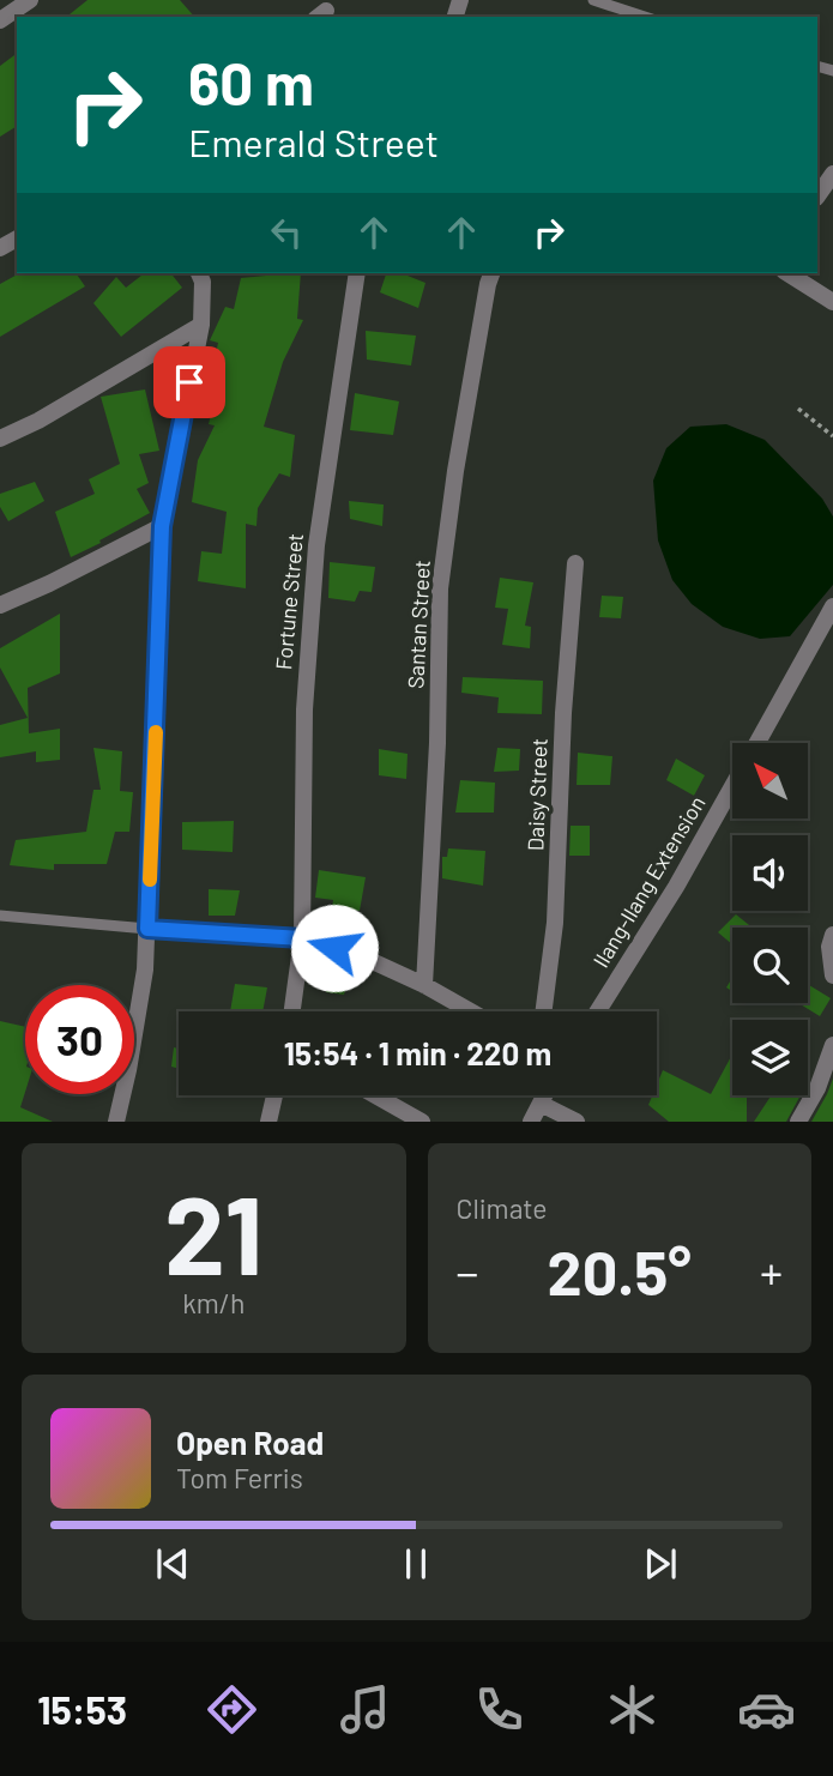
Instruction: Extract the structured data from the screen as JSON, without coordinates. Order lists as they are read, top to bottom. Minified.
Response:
{"streets":{"street":["Fortune Street","Santan Street","Daisy Street","Ilang-Ilang Extension"]},"north":"top left","page":{"turn":["60 m","Emerald Street"],"limit":"30","trip":"15:54 · 1 min · 220 m","tile":[["21","km/h"],"Climate"],"heat":["−","20.5°","+"],"song":["Open Road","Tom Ferris"],"tabs":"15:53"}}
